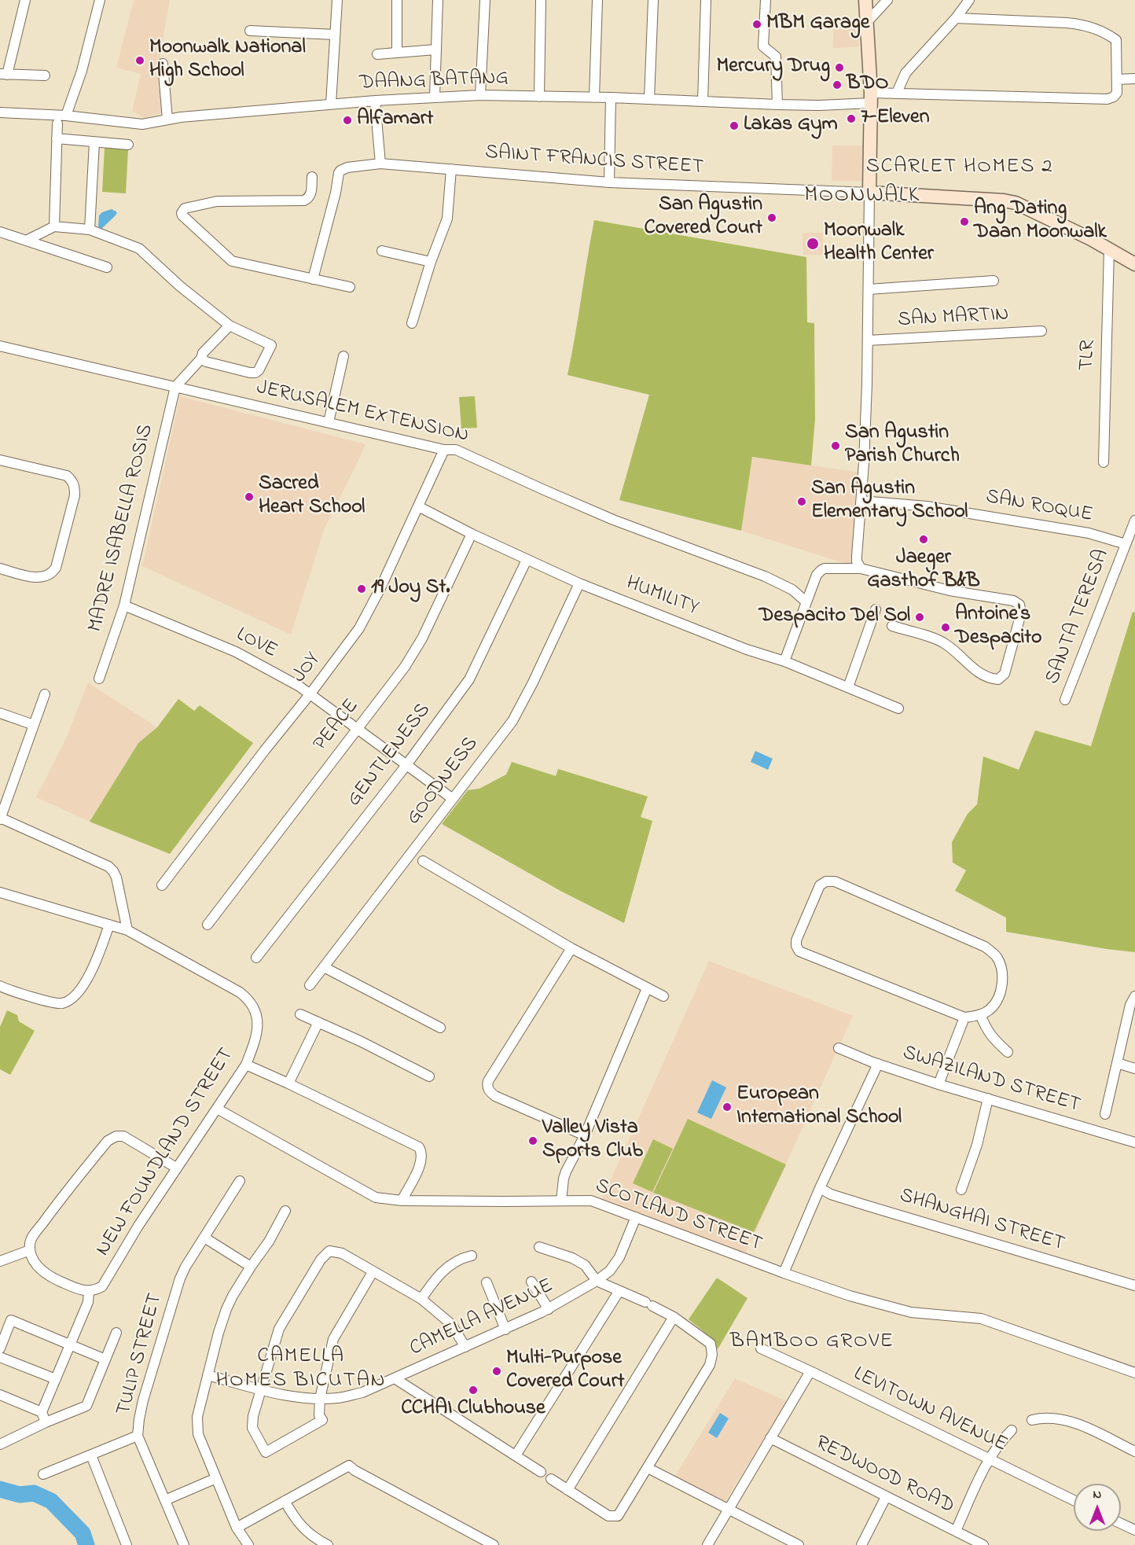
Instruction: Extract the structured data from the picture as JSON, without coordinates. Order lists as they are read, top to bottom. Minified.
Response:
{"streets":{"street":["DAANG BATANG","SAINT FRANCIS STREET","SAN MARTIN","TLR","JERUSALEM EXTENSION","SAN ROQUE","MADRE ISABELLA ROSIS","HUMILITY","SANTA TERESA","LOVE","JOY","PEACE","GENTLENESS","GOODNESS","SWAZILAND STREET","NEW FOUNDLAND STREET","SCOTLAND STREET","SHANGHAI STREET","CAMELLA AVENUE","TULIP STREET","LEVITOWN AVENUE","REDWOOD ROAD"]},"crossings":[["JERUSALEM EXTENSION","MADRE ISABELLA ROSIS"],["JERUSALEM EXTENSION","JOY"],["SAN ROQUE","SANTA TERESA"],["MADRE ISABELLA ROSIS","LOVE"],["HUMILITY","JOY"],["HUMILITY","PEACE"],["HUMILITY","GENTLENESS"],["HUMILITY","GOODNESS"],["LOVE","JOY"],["LOVE","PEACE"],["LOVE","GENTLENESS"],["LOVE","GOODNESS"],["NEW FOUNDLAND STREET","SCOTLAND STREET"],["SCOTLAND STREET","CAMELLA AVENUE"]],"districts":["SCARLET HOMES 2","MOONWALK","BAMBOO GROVE","CAMELLA HOMES BICUTAN"],"places":["MBM Garage","Moonwalk National High School","Mercury Drug","BDO","7-Eleven","Alfamart","Lakas Gym","San Agustin Covered Court","Ang Dating Daan Moonwalk","Moonwalk Health Center","San Agustin Parish Church","Sacred Heart School","San Agustin Elementary School","Jaeger Gasthof B&B","19 Joy St.","Despacito Del Sol","Antoine's Despacito","European International School","Valley Vista Sports Club","Multi-Purpose Covered Court","CCHAI Clubhouse"],"north":"top"}
